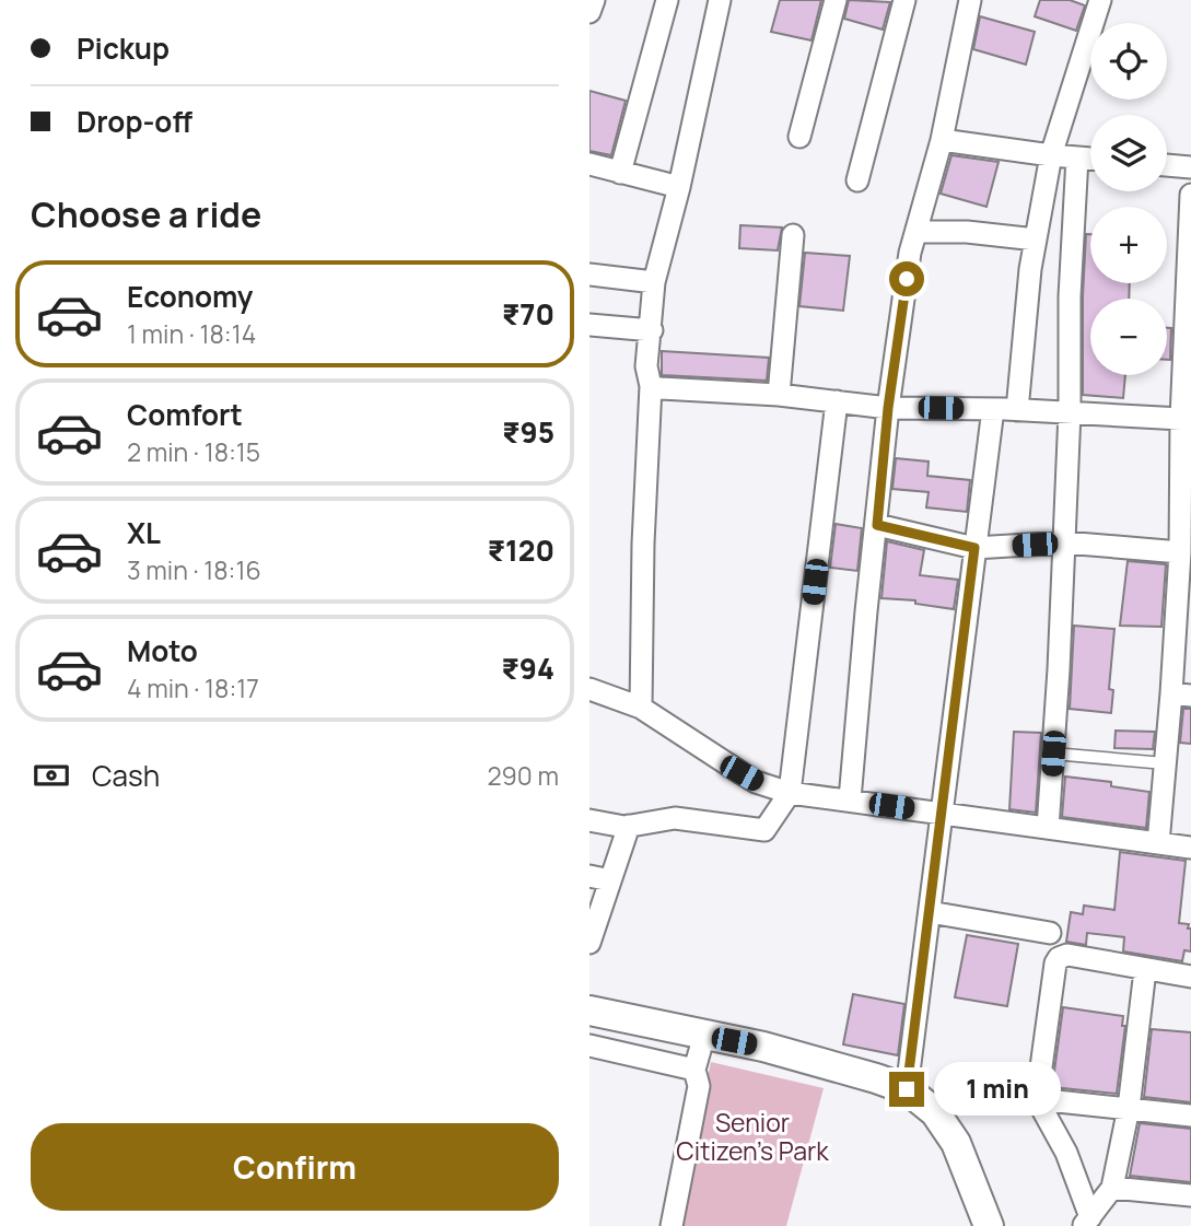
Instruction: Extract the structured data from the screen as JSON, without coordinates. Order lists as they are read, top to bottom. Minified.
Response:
{"parks":["Senior Citizen's Park"],"page":{"banner":["Pickup","Drop-off"],"map_buttons":["+","−"],"heading":"Choose a ride","list":[{"name":"Economy","note":"1 min · 18:14","value":"₹70"},{"name":"Comfort","note":"2 min · 18:15","value":"₹95"},{"name":"XL","note":"3 min · 18:16","value":"₹120"},{"name":"Moto","note":"4 min · 18:17","value":"₹94"}],"pay":["Cash","290 m"],"bubble":"1 min","buttons":"Confirm"}}
